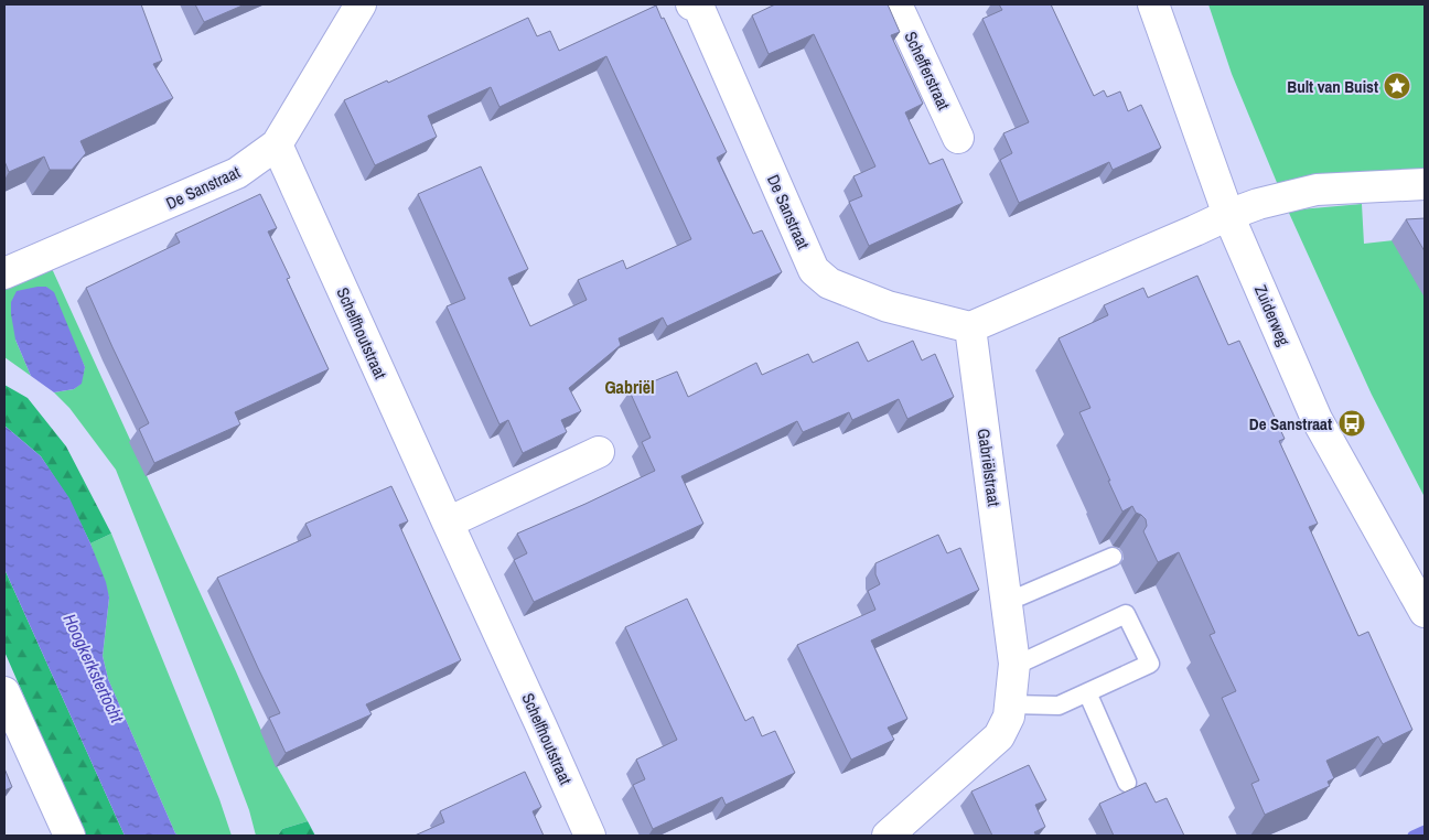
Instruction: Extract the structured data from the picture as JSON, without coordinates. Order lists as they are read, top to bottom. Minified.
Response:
{"streets":{"street":["Schefferstraat","De Sanstraat","Zuiderweg","Schelfhoutstraat","Gabriëlstraat"]},"crossings":[["De Sanstraat","Schelfhoutstraat"],["De Sanstraat","Gabriëlstraat"]],"districts":["Gabriël"],"water":["Hoogkerkstertocht"],"places":{"place":["Bult van Buist"],"bus stop":["De Sanstraat"]}}
